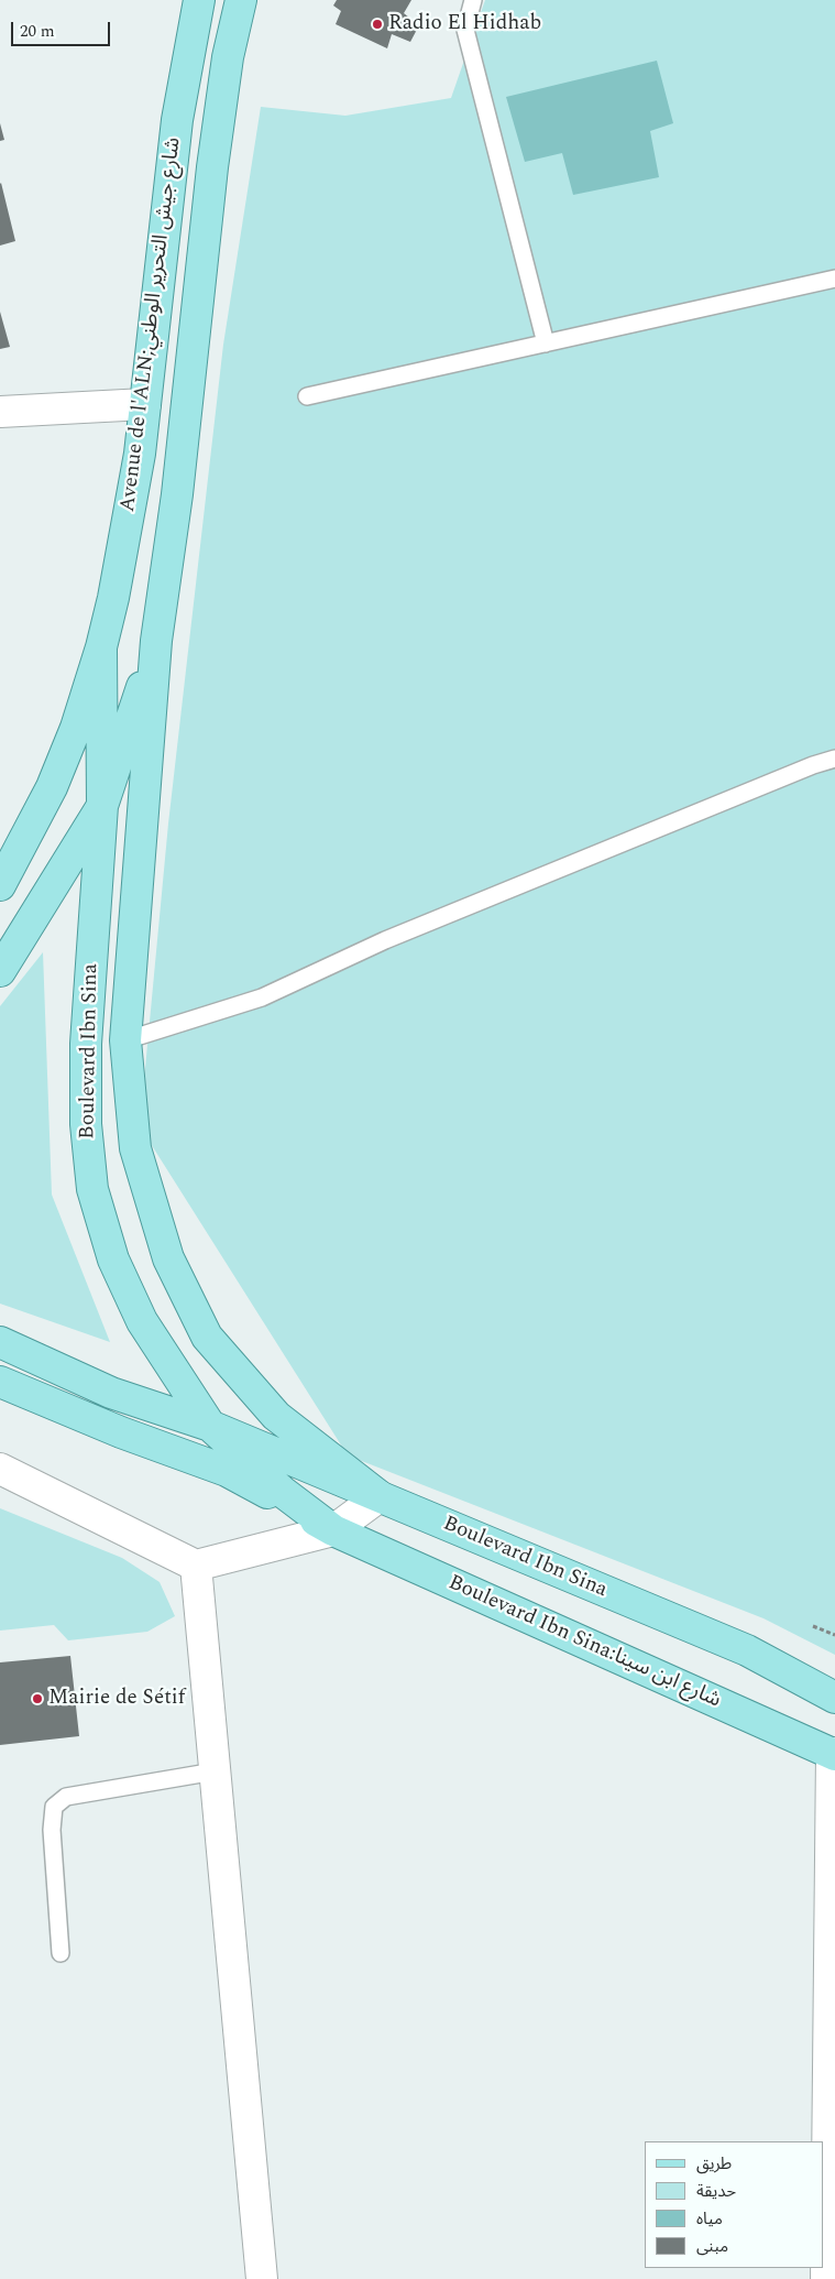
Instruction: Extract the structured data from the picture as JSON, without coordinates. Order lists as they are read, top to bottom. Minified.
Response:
{"streets":{"main road":["Avenue de l'ALN;شارع جيش التحرير الوطني","Boulevard Ibn Sina","Boulevard Ibn Sina:شارع ابن سينا"]},"crossings":[["Avenue de l'ALN;شارع جيش التحرير الوطني","Boulevard Ibn Sina"],["Boulevard Ibn Sina","Boulevard Ibn Sina:شارع ابن سينا"]],"places":["Radio El Hidhab","Mairie de Sétif"],"legend":["طريق","حديقة","مياه","مبنى"],"scale_bar":"20 m"}
